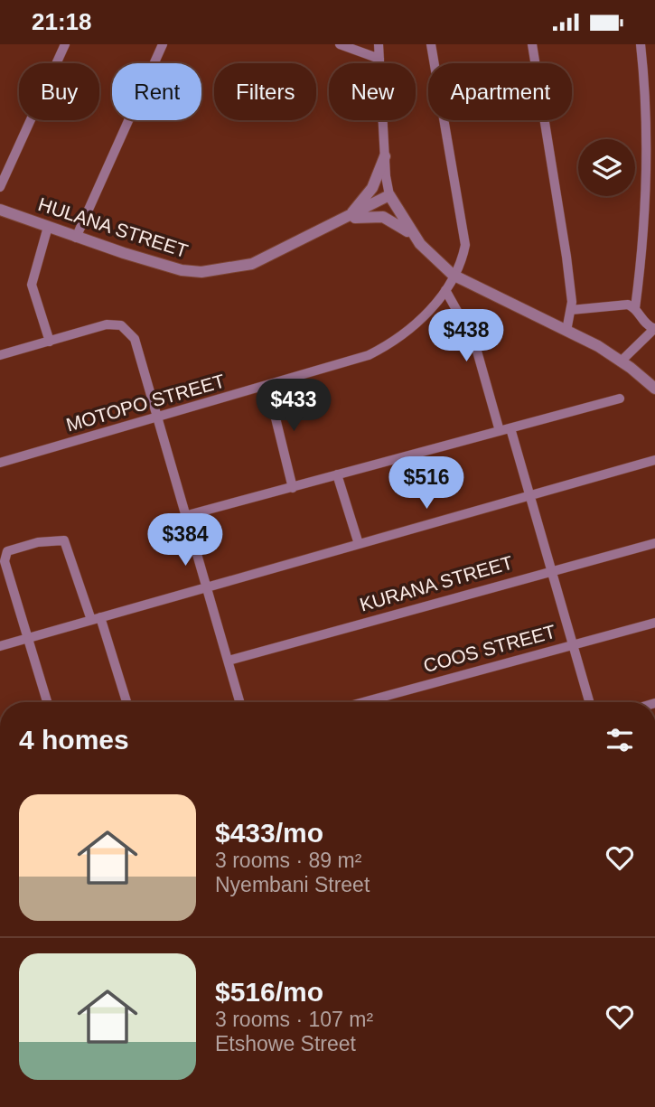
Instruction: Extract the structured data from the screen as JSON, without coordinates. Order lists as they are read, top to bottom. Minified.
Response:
{"streets":{"street":["HULANA STREET","MOTOPO STREET","KURANA STREET","COOS STREET"]},"page":{"status":"21:18","chip":["Buy","Rent","Filters","New","Apartment"],"price":["$438","$433","$516","$384"],"heading":"4 homes","list":[{"name":"$433/mo","note":"3 rooms · 89 m² · Nyembani Street"},{"name":"$516/mo","note":"3 rooms · 107 m² · Etshowe Street"}]}}
